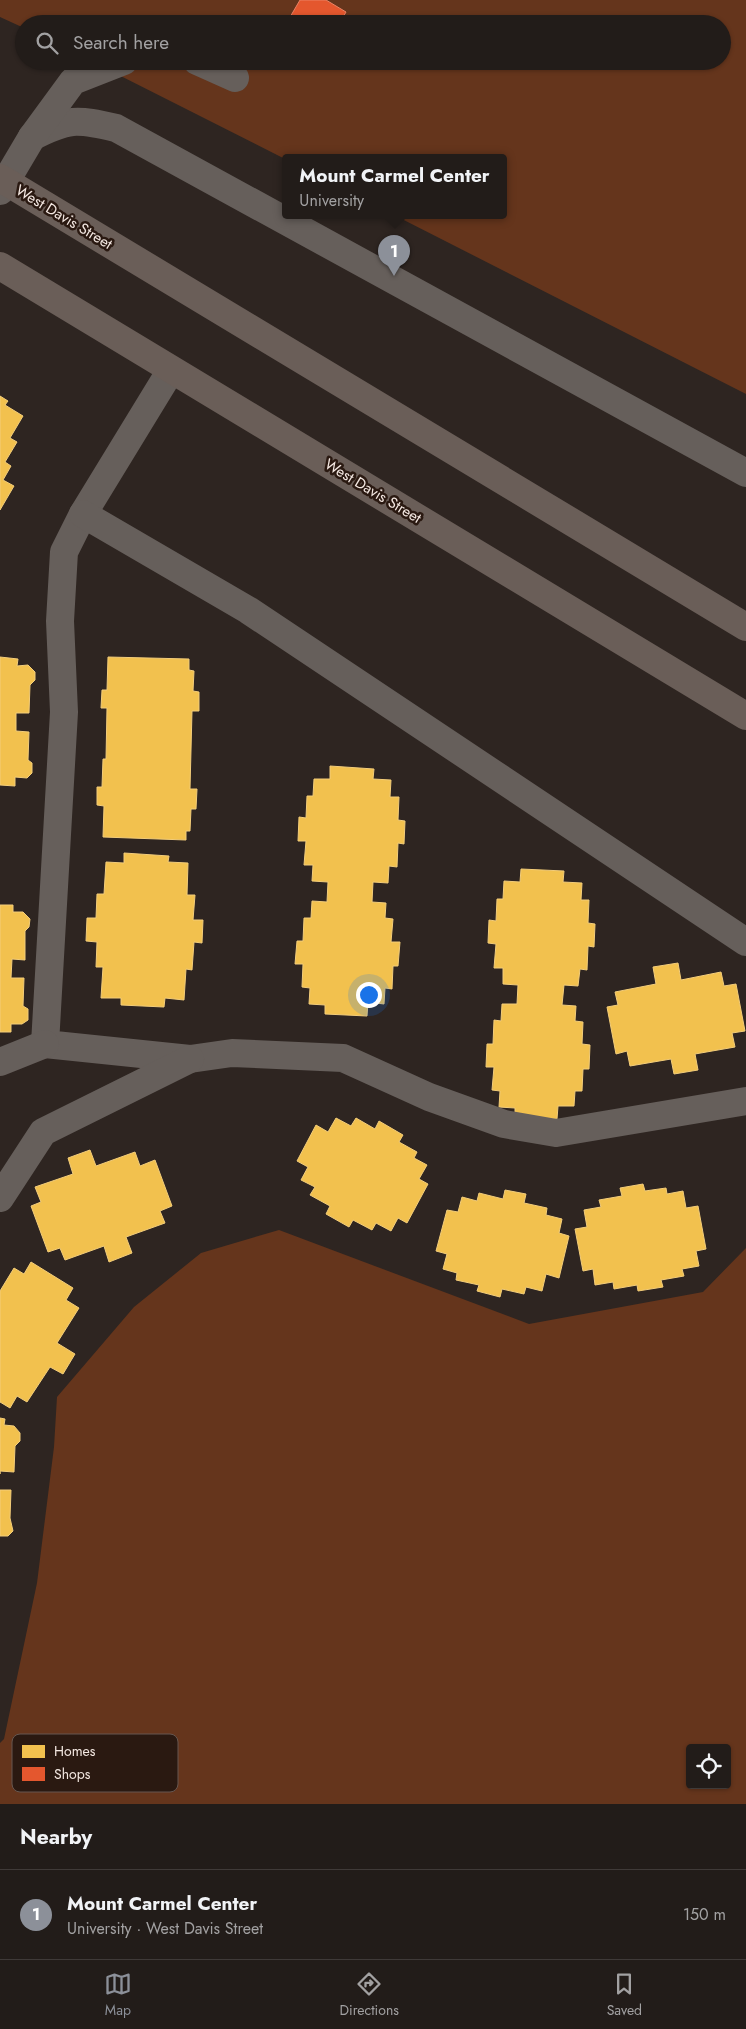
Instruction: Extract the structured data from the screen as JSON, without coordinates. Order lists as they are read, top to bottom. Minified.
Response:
{"streets":{"main road":["West Davis Street"]},"legend":["Homes","Shops"],"page":{"search":"Search here","popup":["Mount Carmel Center","University"],"pins":"1","heading":"Nearby","list":[{"mark":"1","name":"Mount Carmel Center","note":"University · West Davis Street","value":"150 m"}],"nav":["Map","Directions","Saved"]}}
